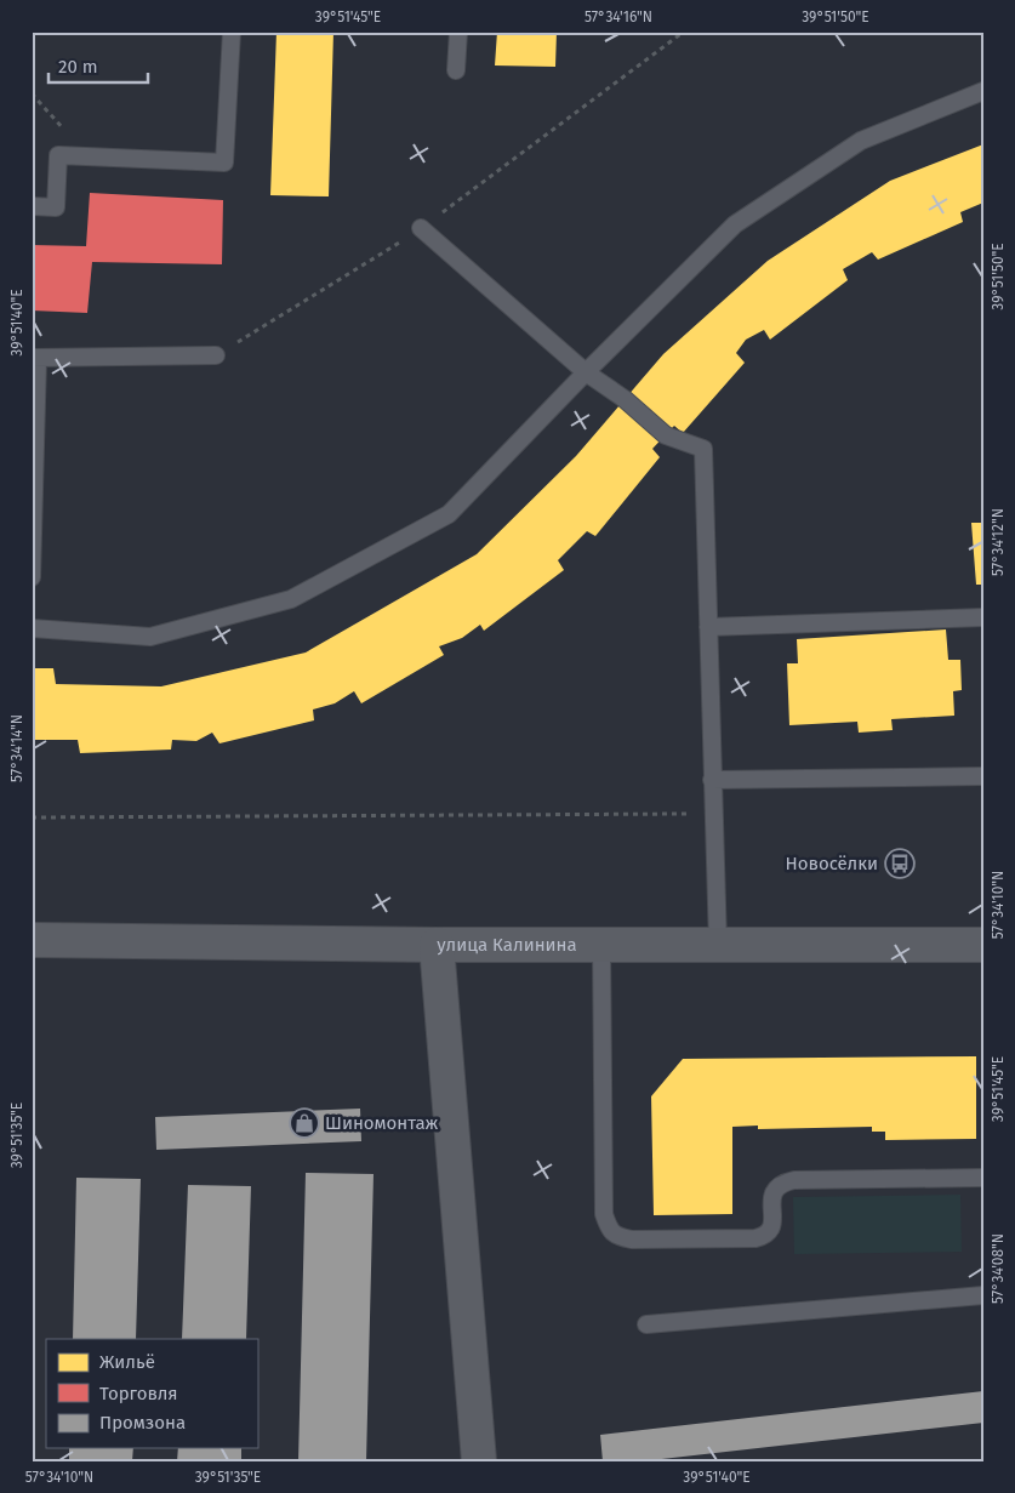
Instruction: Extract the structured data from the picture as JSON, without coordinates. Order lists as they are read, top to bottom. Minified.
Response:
{"streets":{"main road":["улица Калинина"]},"places":{"bus stop":["Новосёлки"],"shop":["Шиномонтаж"]},"legend":["Жильё","Торговля","Промзона"],"scale_bar":"20 m","coordinates":["39°51'45\"E","57°34'16\"N","39°51'50\"E","39°51'40\"E","57°34'12\"N","57°34'14\"N","57°34'10\"N","39°51'35\"E","57°34'08\"N"]}
